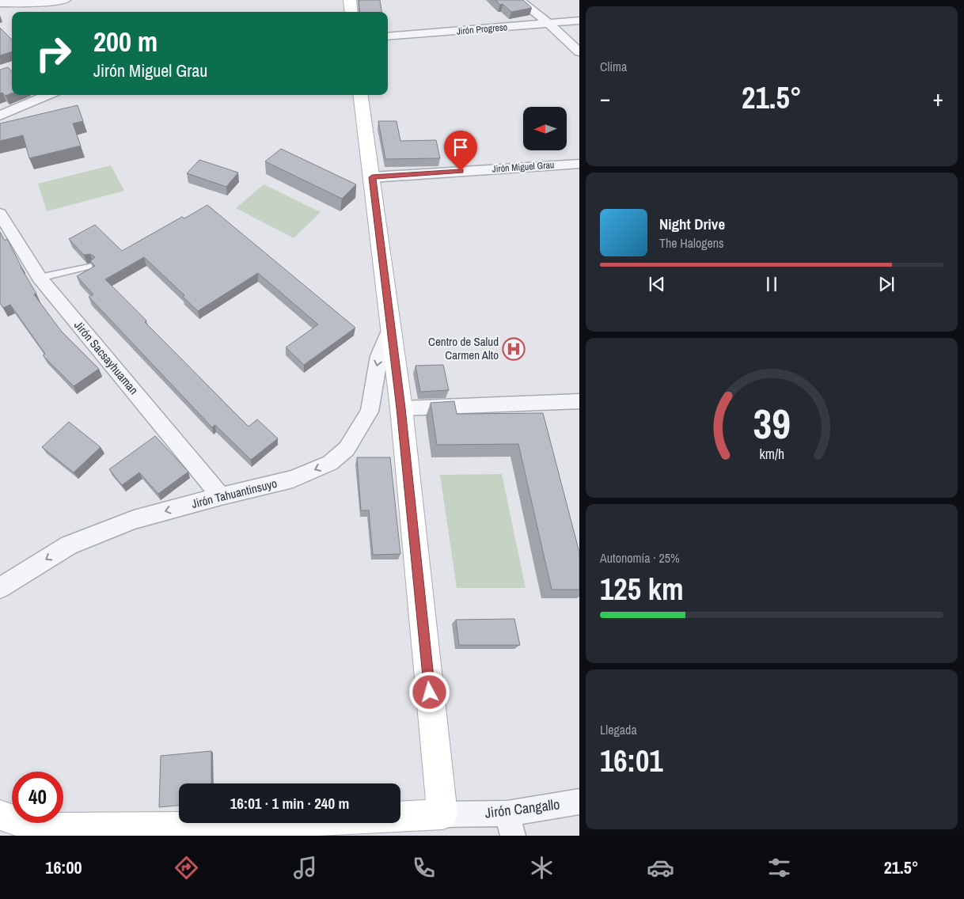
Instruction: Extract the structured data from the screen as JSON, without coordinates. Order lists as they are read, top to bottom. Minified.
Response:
{"streets":{"street":["Jirón Progreso","Jirón Miguel Grau","Jirón Sacsayhuaman","Jirón Tahuantinsuyo","Jirón Cangallo"]},"crossings":[["Jirón Sacsayhuaman","Jirón Tahuantinsuyo"]],"one_way":["Jirón Tahuantinsuyo"],"places":{"hospital":["Centro de Salud Carmen Alto"]},"north":"left","page":{"tile":["Clima",["Autonomía · 25%","125 km"],["Llegada","16:01"]],"turn":["200 m","Jirón Miguel Grau"],"heat":["−","21.5°","+"],"song":["Night Drive","The Halogens"],"limit":"40","trip":"16:01 · 1 min · 240 m","tabs":["16:00","21.5°"],"gauge":["39","km/h"]}}
